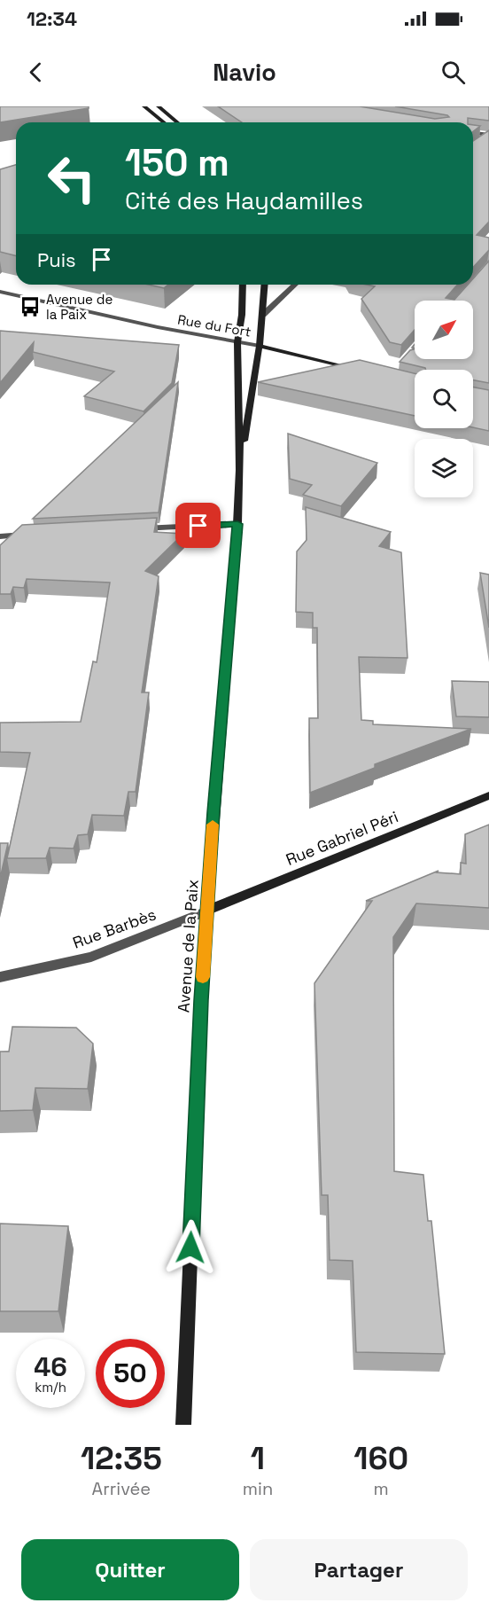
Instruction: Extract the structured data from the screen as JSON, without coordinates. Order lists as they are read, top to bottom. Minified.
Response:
{"streets":{"main road":["Rue du Fort","Rue Gabriel Péri","Avenue de la Paix"],"street":["Rue Barbès"]},"crossings":[["Rue du Fort","Avenue de la Paix"],["Rue Gabriel Péri","Rue Barbès"],["Rue Gabriel Péri","Avenue de la Paix"],["Rue Barbès","Avenue de la Paix"]],"places":{"bus stop":["Avenue de la Paix"]},"north":"top right","page":{"status":"12:34","header":"Navio","turn":["150 m","Cité des Haydamilles"],"then":"Puis","speed":"46 km/h","limit":"50","eta":["12:35","Arrivée","1","min","160","m"],"buttons":["Quitter","Partager"]}}
